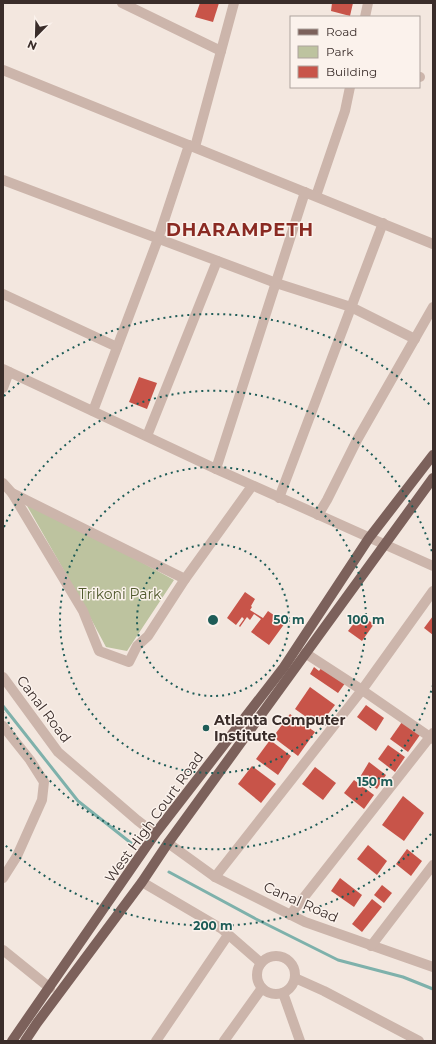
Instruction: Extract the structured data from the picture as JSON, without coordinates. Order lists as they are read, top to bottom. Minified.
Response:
{"streets":{"main road":["West High Court Road"],"street":["Canal Road"]},"crossings":[["Canal Road","West High Court Road"]],"districts":["DHARAMPETH"],"parks":["Trikoni Park"],"places":["Atlanta Computer Institute"],"legend":["Road","Park","Building"],"north":"bottom left","rings":["50 m","100 m","150 m","200 m"]}
